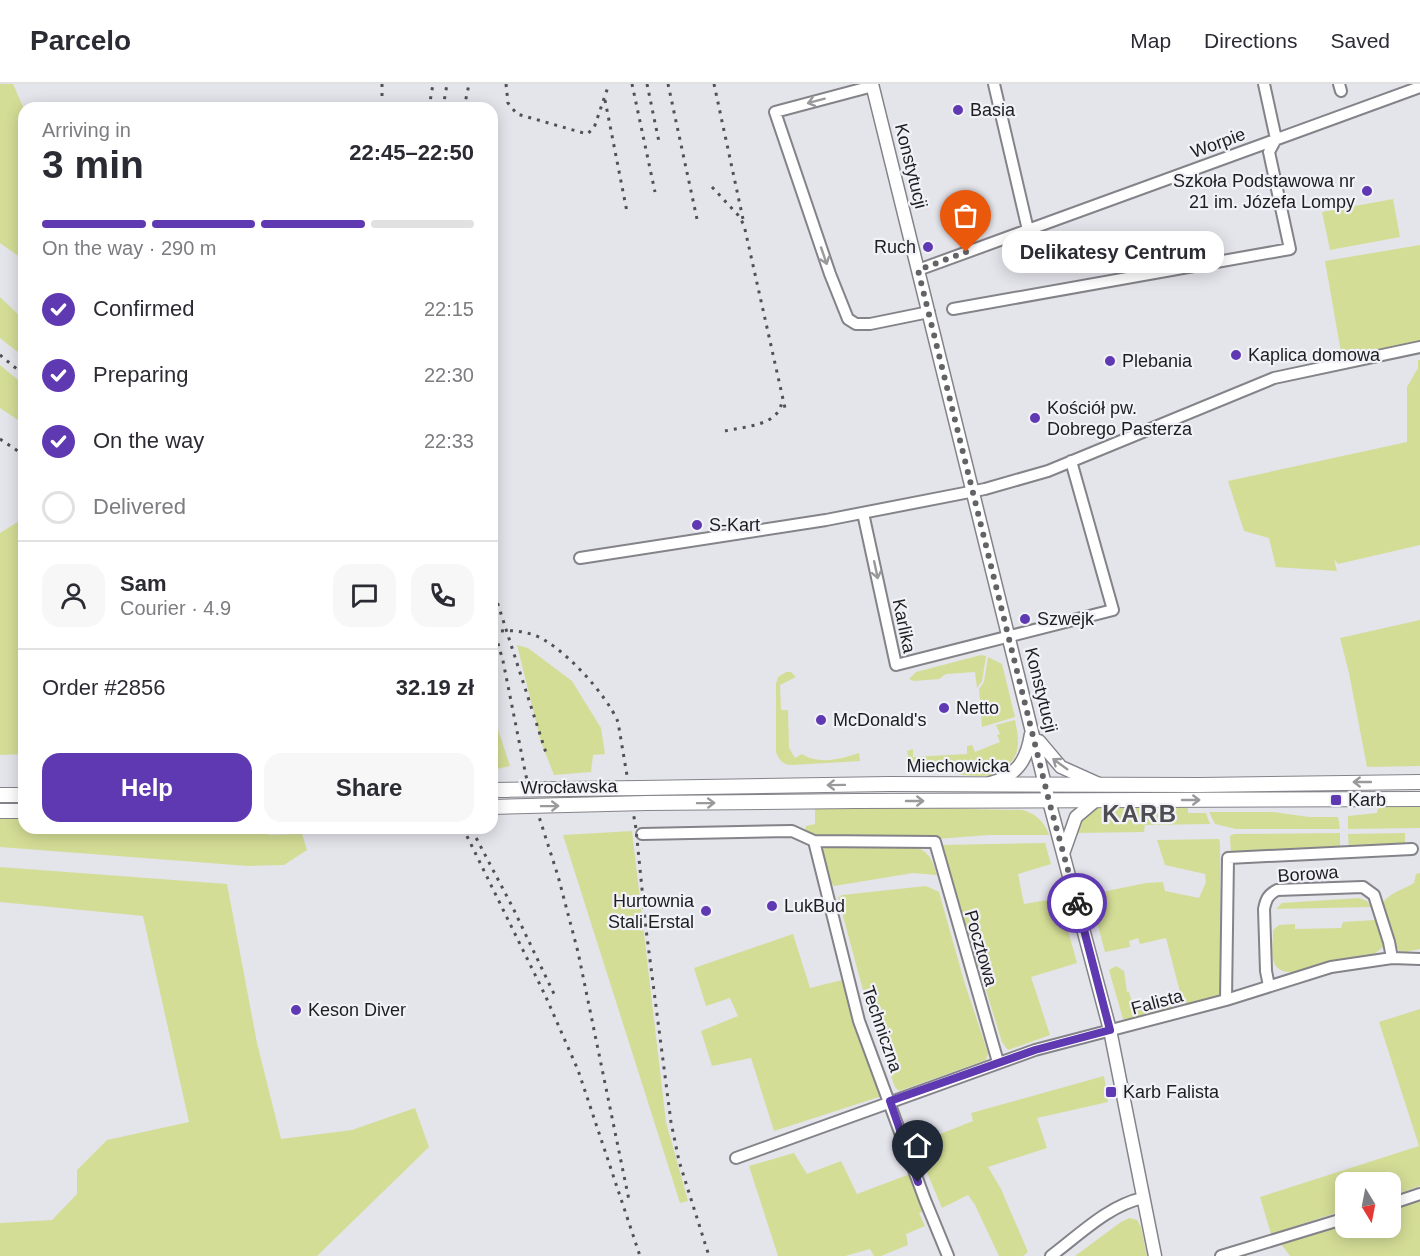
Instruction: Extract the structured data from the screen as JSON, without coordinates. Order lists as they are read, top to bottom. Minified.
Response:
{"streets":{"main road":["Miechowicka","Wrocławska"],"street":["Worpie","Konstytucji","Karlika","Borowa","Pocztowa","Falista","Techniczna"]},"crossings":[["Worpie","Konstytucji"],["Konstytucji","Karlika"],["Konstytucji","Miechowicka"],["Konstytucji","Falista"],["Miechowicka","Wrocławska"],["Borowa","Falista"],["Pocztowa","Falista"],["Pocztowa","Techniczna"],["Falista","Techniczna"]],"districts":["KARB"],"places":{"other":["Basia","Szkoła Podstawowa nr 21 im. Józefa Lompy","Ruch","Delikatesy Centrum","Kaplica domowa","Plebania","Kościół pw. Dobrego Pasterza","S-Kart","Szwejk","Netto","McDonald's","LukBud","Hurtownia Stali Erstal","Keson Diver"],"transit":["Karb","Karb Falista"]},"north":"bottom","page":{"header":"Parcelo","nav":["Map","Directions","Saved"],"heading":["3 min","Arriving in","22:45–22:50"],"panel":["Sam","Courier · 4.9","Order #2856","32.19 zł"],"bar":"On the way · 290 m","bubble":"Delikatesy Centrum","list":[["Confirmed","22:15"],["Preparing","22:30"],["On the way","22:33"],"Delivered"],"buttons":["Help","Share"]}}
